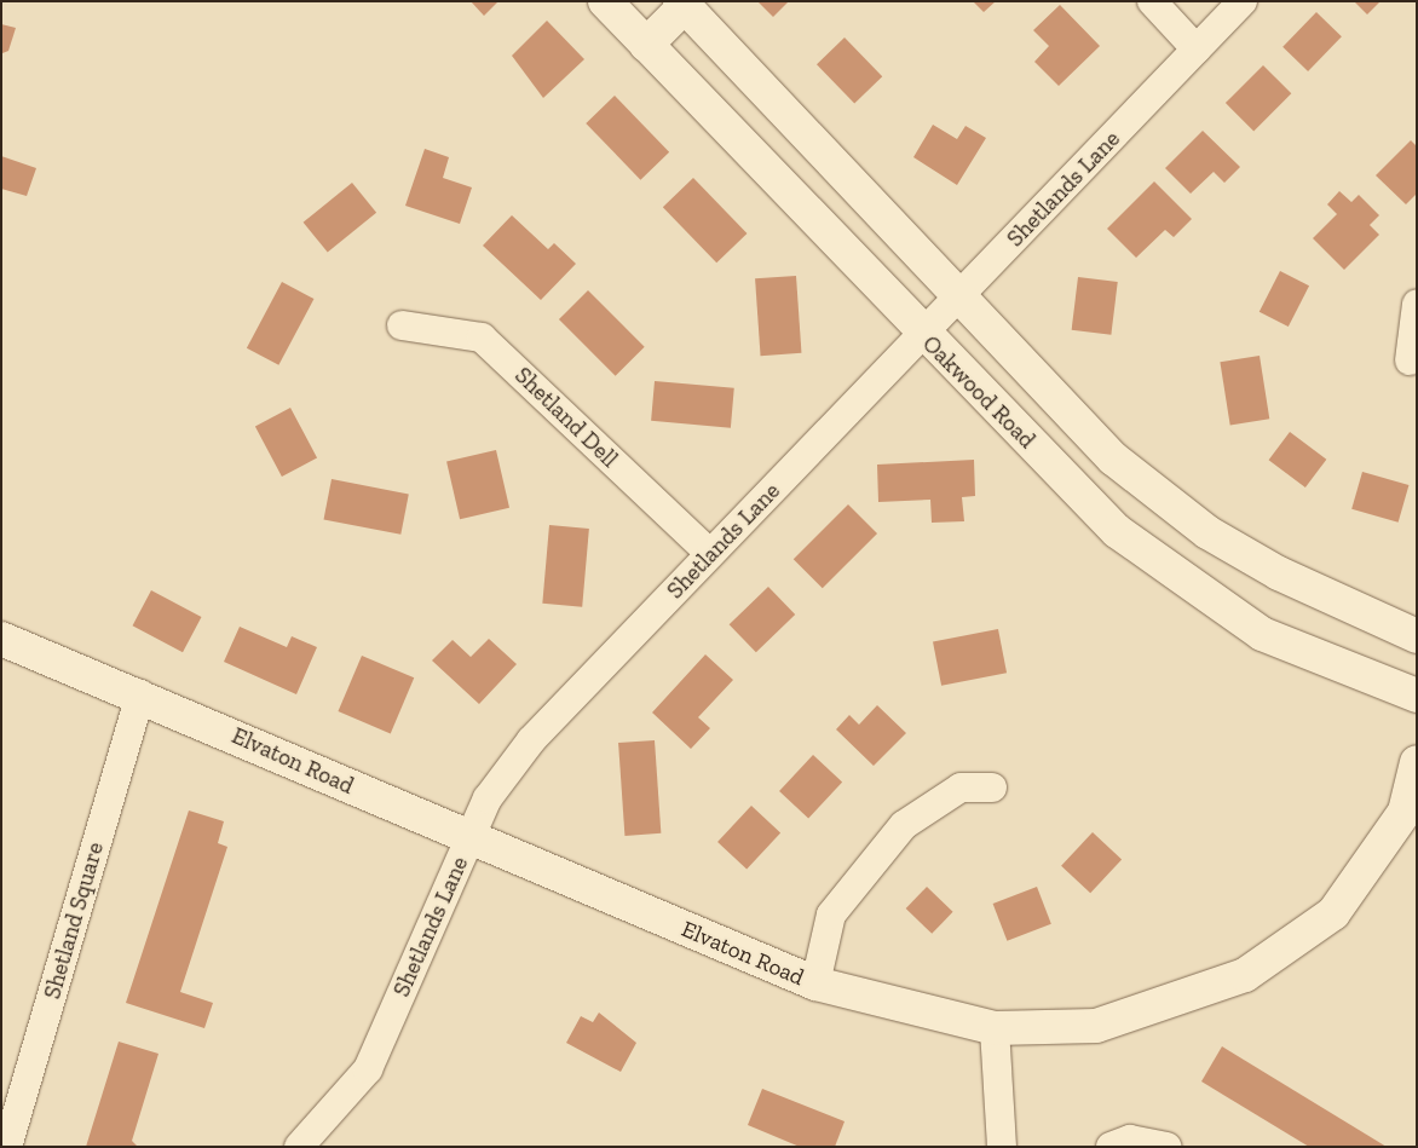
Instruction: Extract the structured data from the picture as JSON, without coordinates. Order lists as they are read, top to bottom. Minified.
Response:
{"streets":{"street":["Shetlands Lane","Oakwood Road","Shetland Dell","Elvaton Road","Shetland Square"]},"crossings":[["Shetlands Lane","Oakwood Road"],["Shetlands Lane","Shetland Dell"],["Shetlands Lane","Elvaton Road"],["Elvaton Road","Shetland Square"]]}
